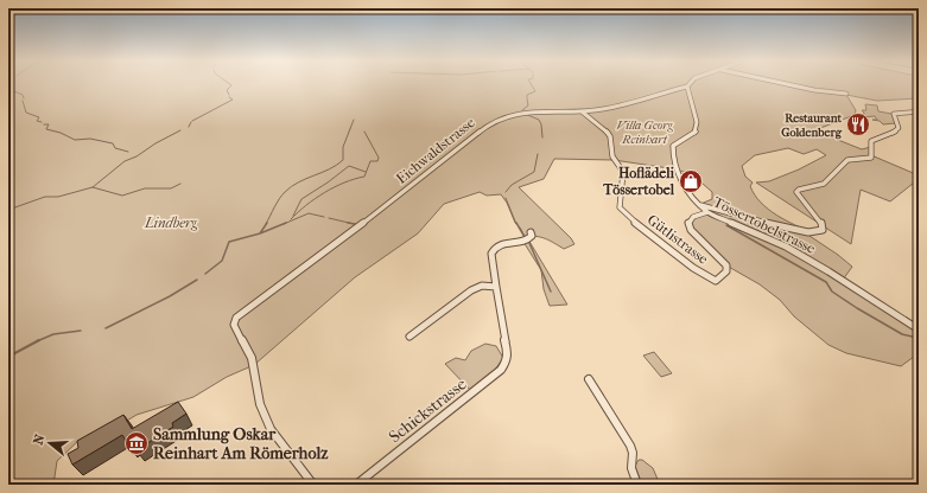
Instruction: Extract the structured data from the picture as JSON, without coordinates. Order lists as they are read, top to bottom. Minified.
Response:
{"streets":{"street":["Eichwaldstrasse","Tössertobelstrasse","Gütlistrasse","Schickstrasse"]},"crossings":[["Eichwaldstrasse","Tössertobelstrasse"],["Eichwaldstrasse","Gütlistrasse"],["Tössertobelstrasse","Gütlistrasse"]],"parks":["Villa Georg Reinhart","Lindberg"],"places":{"restaurant":["Restaurant Goldenberg"],"shop":["Hoflädeli Tössertobel"],"museum":["Sammlung Oskar Reinhart Am Römerholz"]},"north":"left"}
